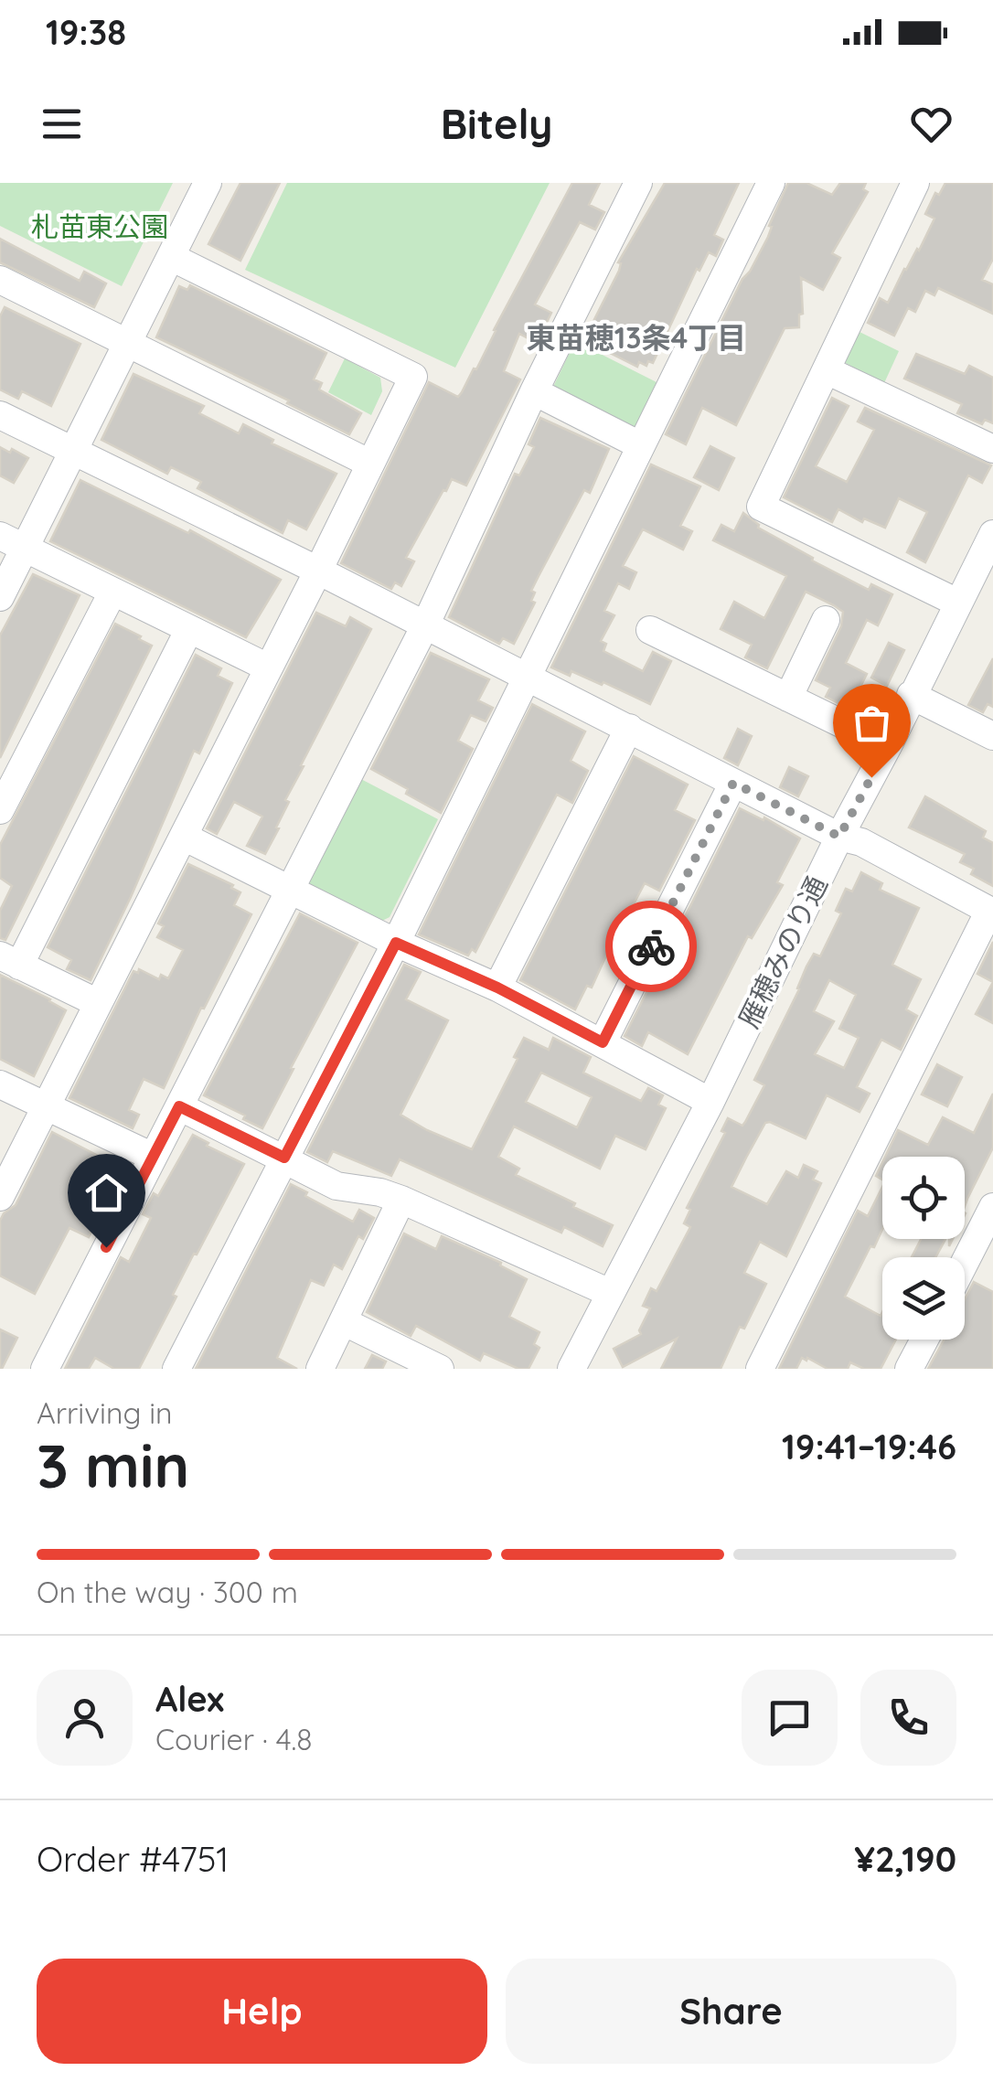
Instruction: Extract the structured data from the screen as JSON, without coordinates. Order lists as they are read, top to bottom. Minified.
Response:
{"streets":{"street":["雁穂みのり通"]},"districts":["東苗穂13条4丁目"],"parks":["札苗東公園"],"page":{"status":"19:38","header":"Bitely","heading":["3 min","Arriving in","19:41–19:46"],"panel":["Alex","Courier · 4.8","Order #4751","¥2,190"],"bar":"On the way · 300 m","buttons":["Help","Share"]}}
